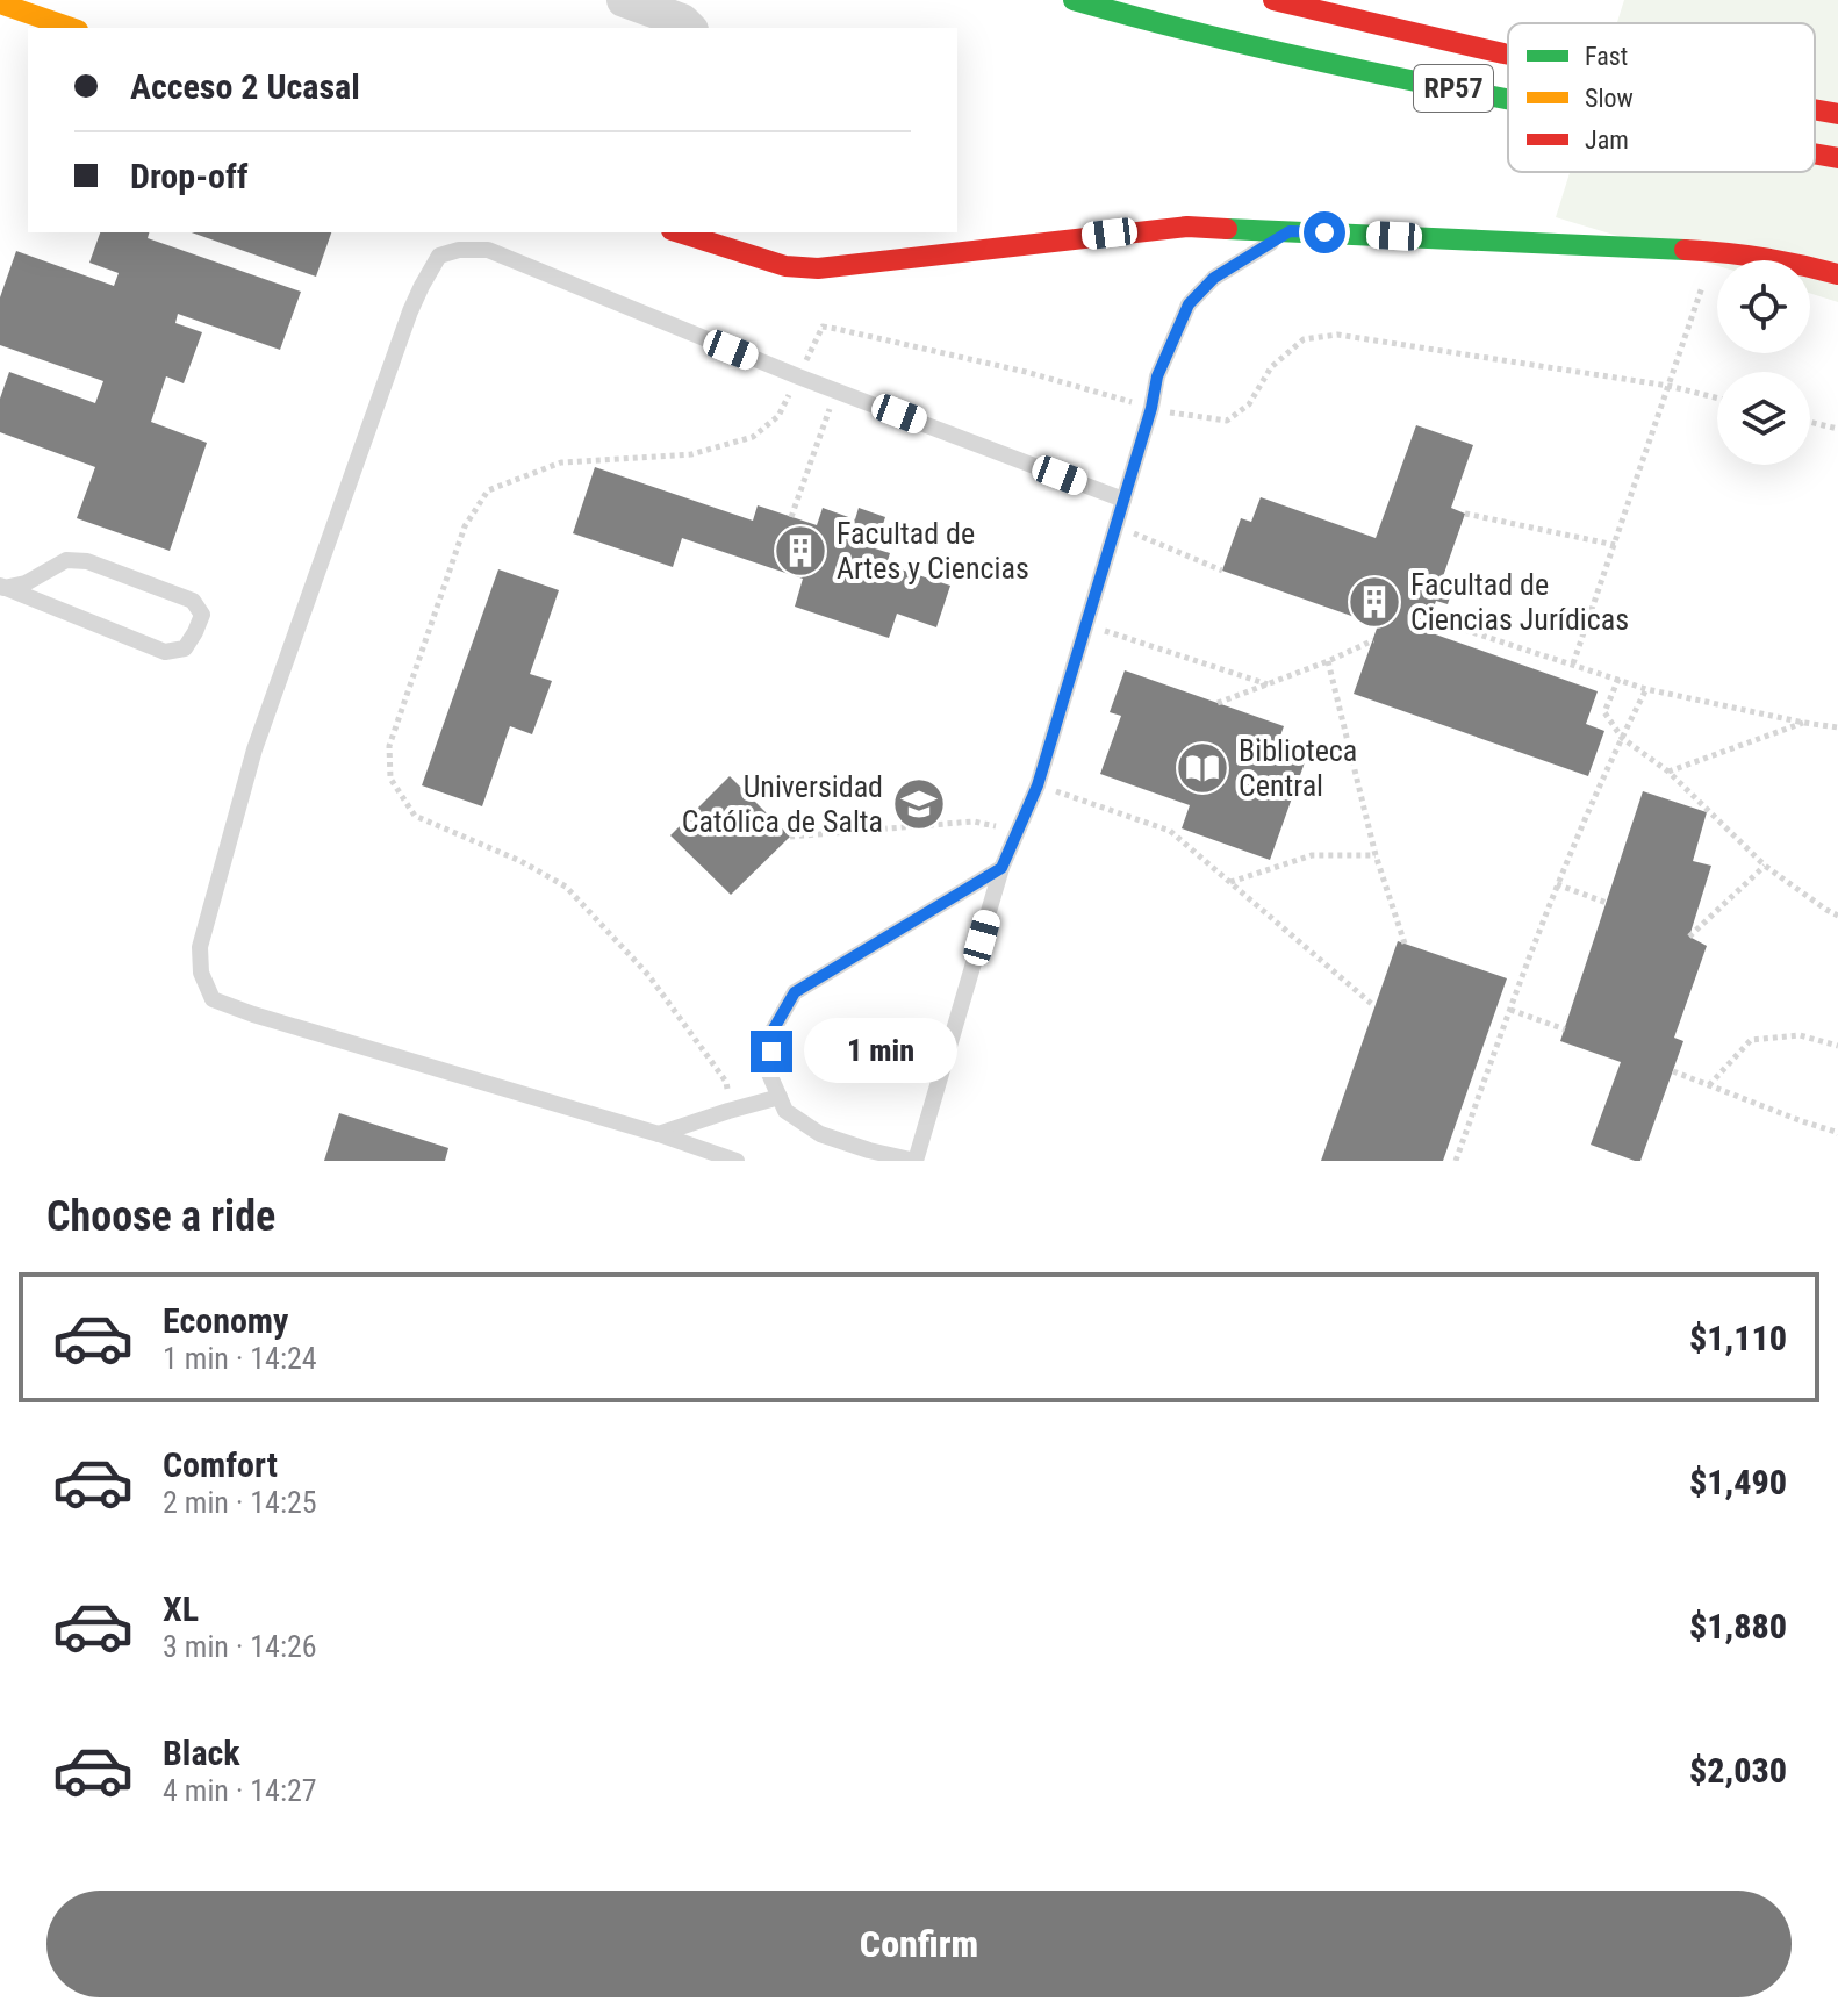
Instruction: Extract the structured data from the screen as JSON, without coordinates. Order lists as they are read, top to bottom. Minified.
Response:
{"streets":{"main road":["RP57"]},"places":{"building":["Facultad de Artes y Ciencias","Facultad de Ciencias Jurídicas"],"library":["Biblioteca Central"],"school or university":["Universidad Católica de Salta"]},"legend":["Fast","Slow","Jam"],"page":{"banner":["Acceso 2 Ucasal","Drop-off"],"bubble":"1 min","heading":"Choose a ride","list":[{"name":"Economy","note":"1 min · 14:24","value":"$1,110"},{"name":"Comfort","note":"2 min · 14:25","value":"$1,490"},{"name":"XL","note":"3 min · 14:26","value":"$1,880"},{"name":"Black","note":"4 min · 14:27","value":"$2,030"}],"buttons":"Confirm"}}
